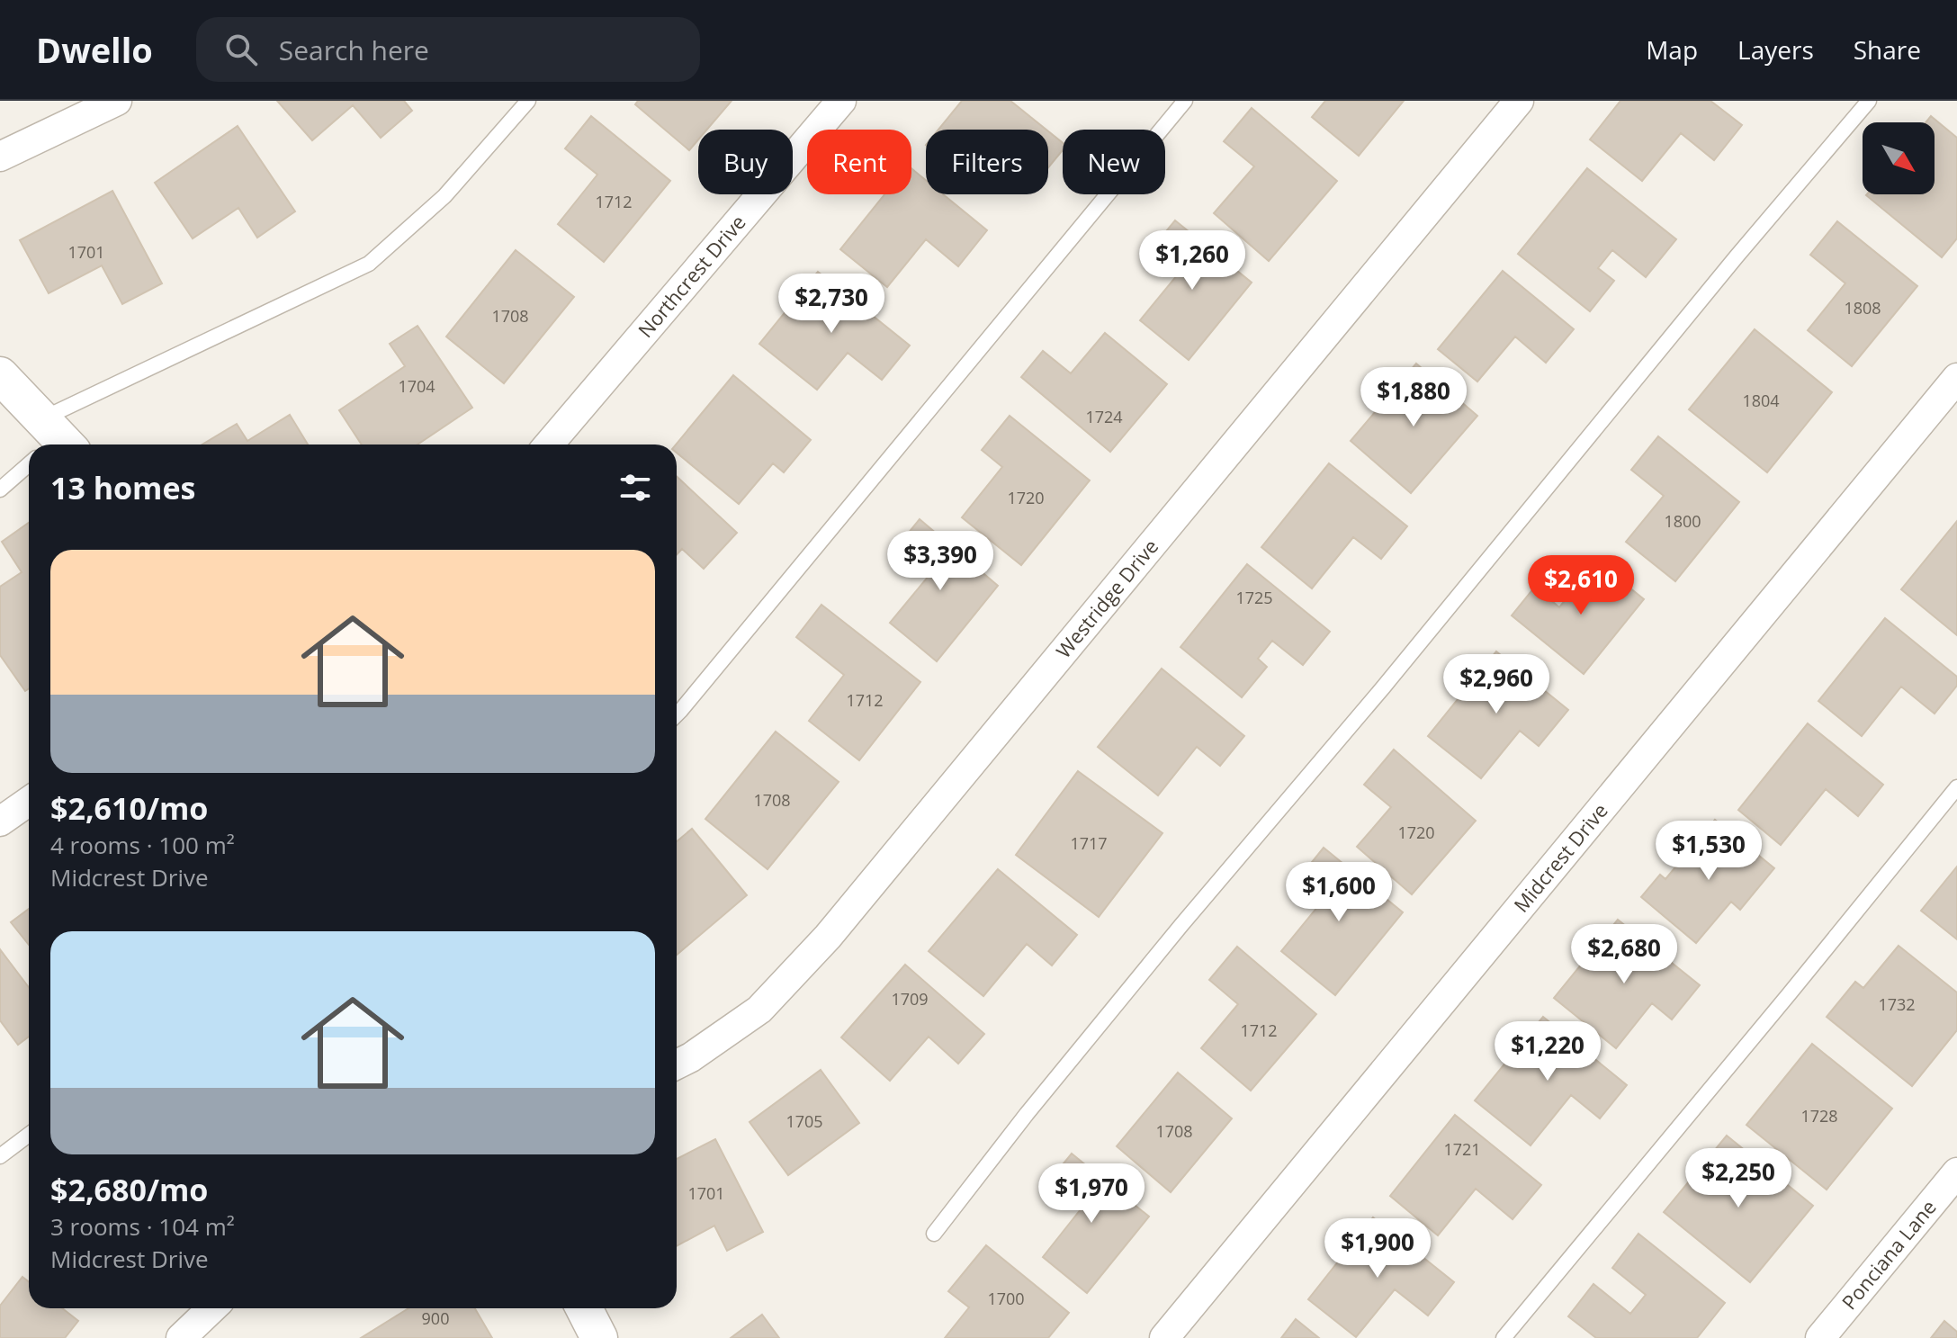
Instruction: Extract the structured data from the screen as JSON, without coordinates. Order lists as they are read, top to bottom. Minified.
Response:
{"streets":{"street":["Northcrest Drive","Westridge Drive","Midcrest Drive","Ponciana Lane"]},"house_numbers":["1712","1701","1808","1708","1704","1804","1724","1720","1800","1725","1712","1708","1720","1717","1709","1732","1712","1728","1705","1708","1721","1701","1700","900"],"north":"bottom right","page":{"header":"Dwello","search":"Search here","nav":["Map","Layers","Share"],"chip":["Buy","Rent","Filters","New"],"price":["$1,260","$2,730","$1,880","$3,390","$2,610","$2,960","$1,530","$1,600","$2,680","$1,220","$2,250","$1,970","$1,900"],"heading":"13 homes","list":[{"name":"$2,610/mo","note":"4 rooms · 100 m² · Midcrest Drive"},{"name":"$2,680/mo","note":"3 rooms · 104 m² · Midcrest Drive"}]}}
